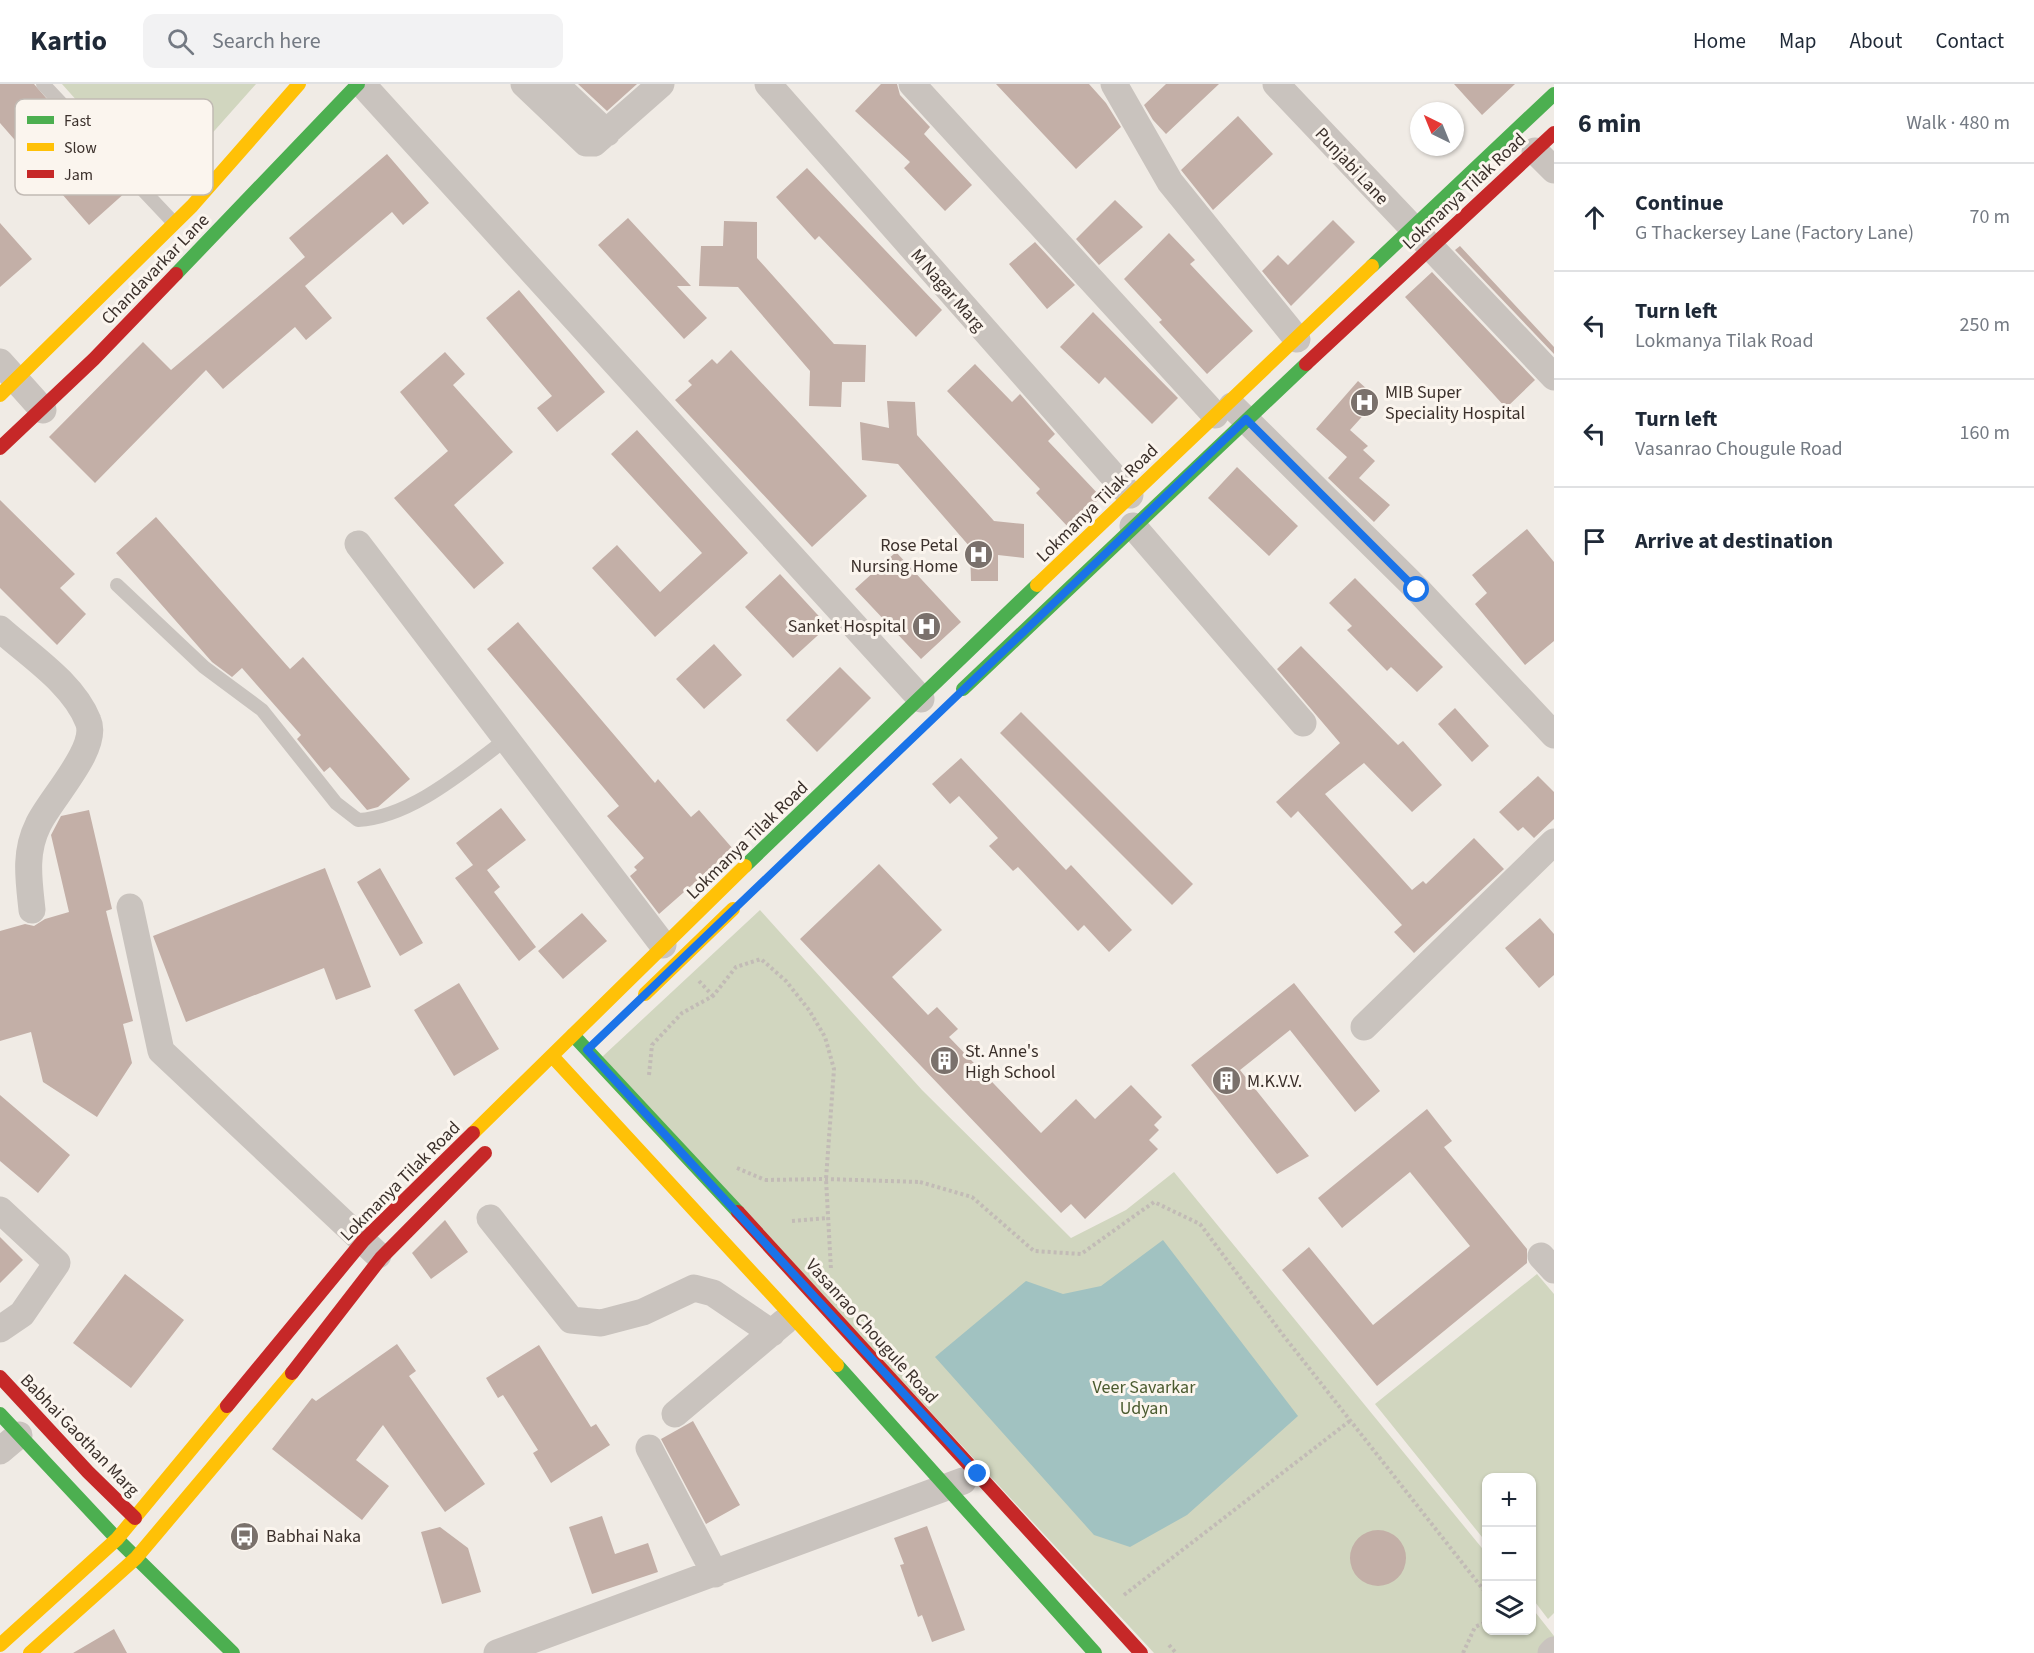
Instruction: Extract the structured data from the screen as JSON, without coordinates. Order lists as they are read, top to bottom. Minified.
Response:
{"streets":{"main road":["Lokmanya Tilak Road","Chandavarkar Lane","Vasanrao Chougule Road","Babhai Gaothan Marg"],"street":["Punjabi Lane","M Nagar Marg"]},"crossings":[["Punjabi Lane","Lokmanya Tilak Road"],["Lokmanya Tilak Road","M Nagar Marg"],["Lokmanya Tilak Road","Vasanrao Chougule Road"],["Lokmanya Tilak Road","Babhai Gaothan Marg"]],"parks":["Veer Savarkar Udyan"],"places":{"hospital":["MIB Super Speciality Hospital","Rose Petal Nursing Home","Sanket Hospital"],"building":["St. Anne's High School","M.K.V.V."],"bus stop":["Babhai Naka"]},"legend":["Fast","Slow","Jam"],"north":"top left","page":{"header":"Kartio","search":"Search here","nav":["Home","Map","About","Contact"],"heading":["6 min","Walk · 480 m"],"list":[["Continue","G Thackersey Lane (Factory Lane)","70 m"],["Turn left","Lokmanya Tilak Road","250 m"],["Turn left","Vasanrao Chougule Road","160 m"],"Arrive at destination"],"map_buttons":["+","−"]}}
